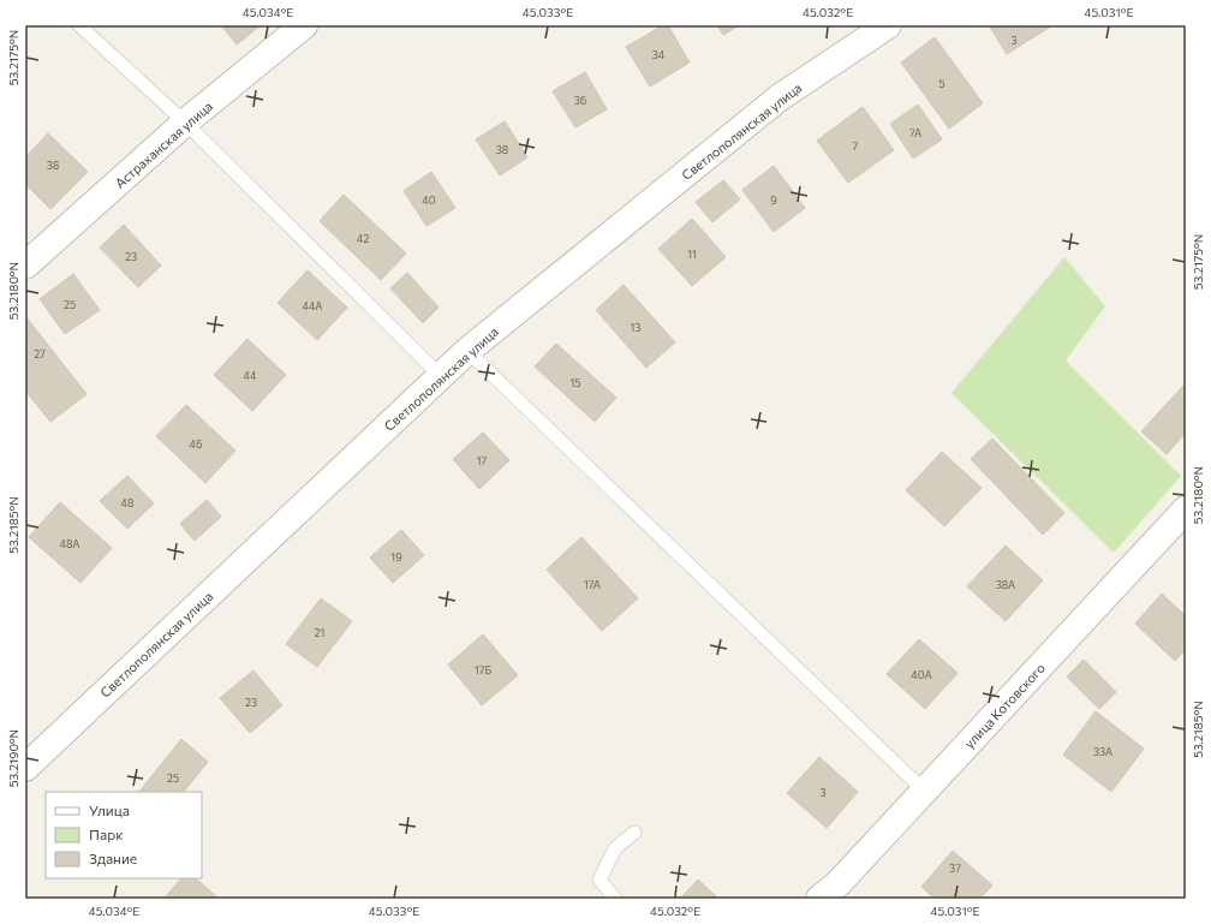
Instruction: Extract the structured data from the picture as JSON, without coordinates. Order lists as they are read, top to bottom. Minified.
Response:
{"streets":{"street":["Светлополянская улица","Астраханская улица","улица Котовского"]},"house_numbers":["3","34","5","36","7А","7","38","38","40","9","42","11","23","25","44А","13","27","44","15","46","17","48","48А","19","17А","38А","21","17Б","40А","23","33А","25","3","37"],"legend":["Улица","Парк","Здание"],"coordinates":["45.034°E","45.033°E","45.032°E","45.031°E","53.2175°N","53.2180°N","53.2185°N","53.2190°N"]}
